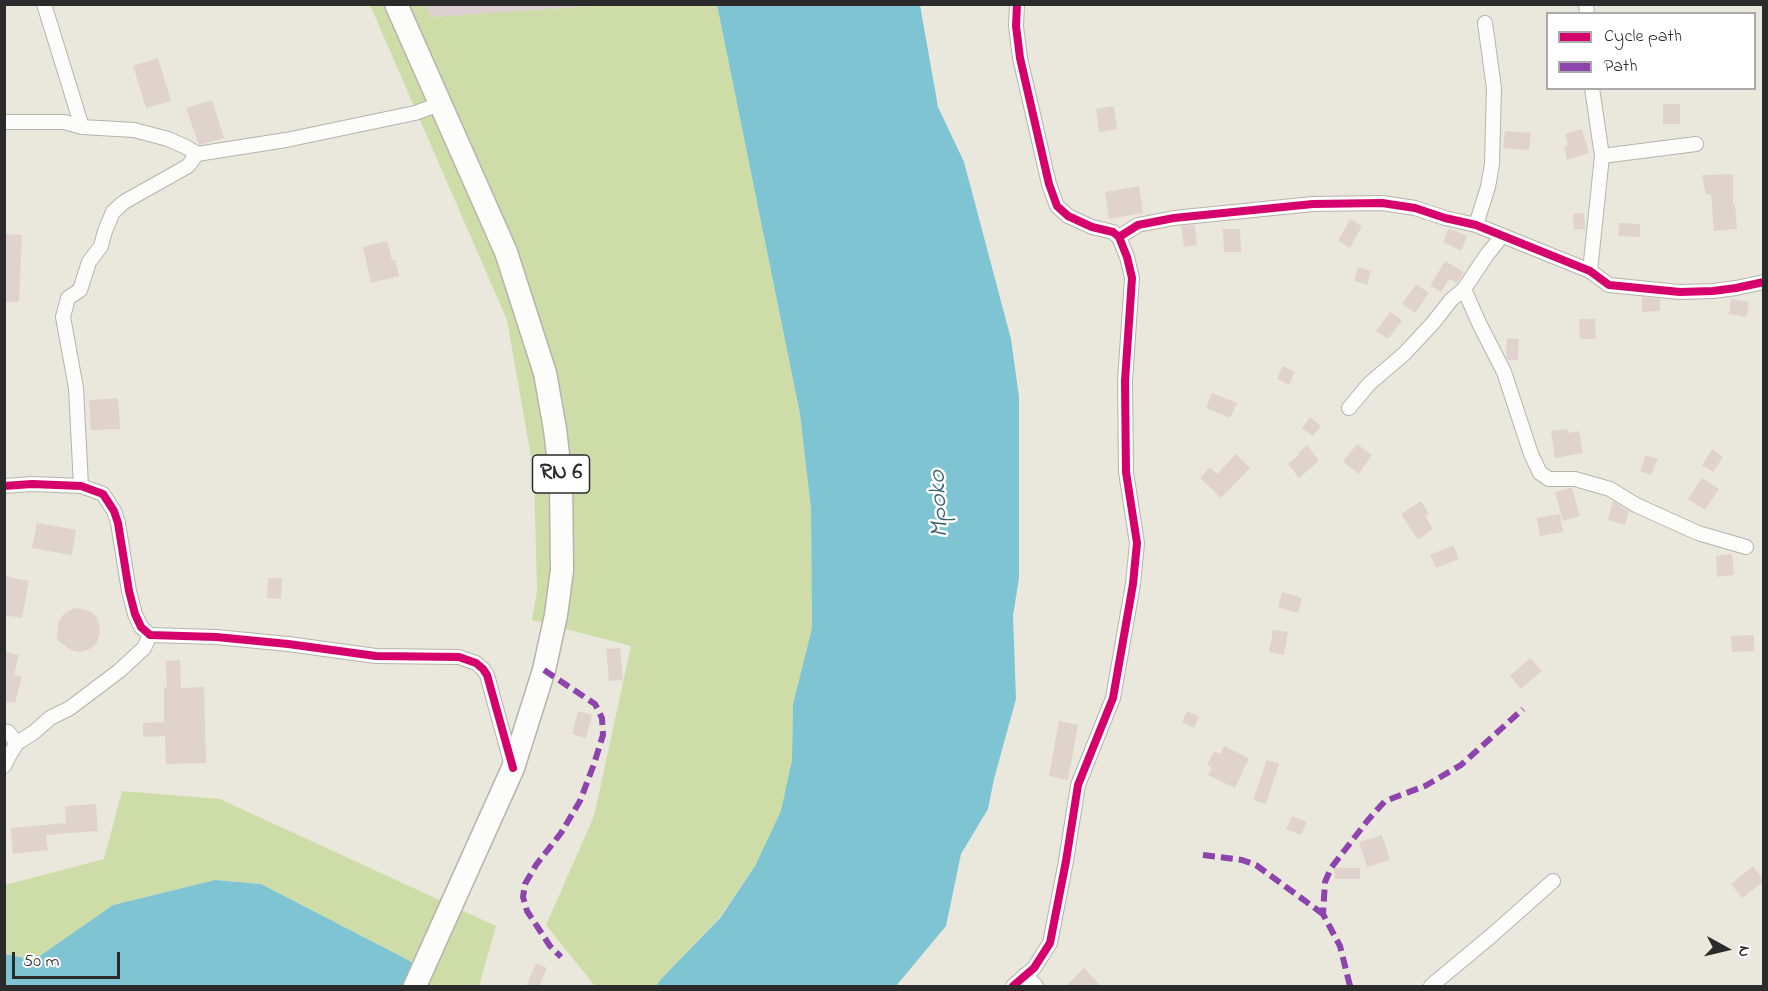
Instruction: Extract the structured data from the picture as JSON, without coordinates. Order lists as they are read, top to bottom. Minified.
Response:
{"streets":{"main road":["RN 6"]},"water":["Mpoko"],"legend":["Cycle path","Path"],"scale_bar":"50 m","north":"right"}
